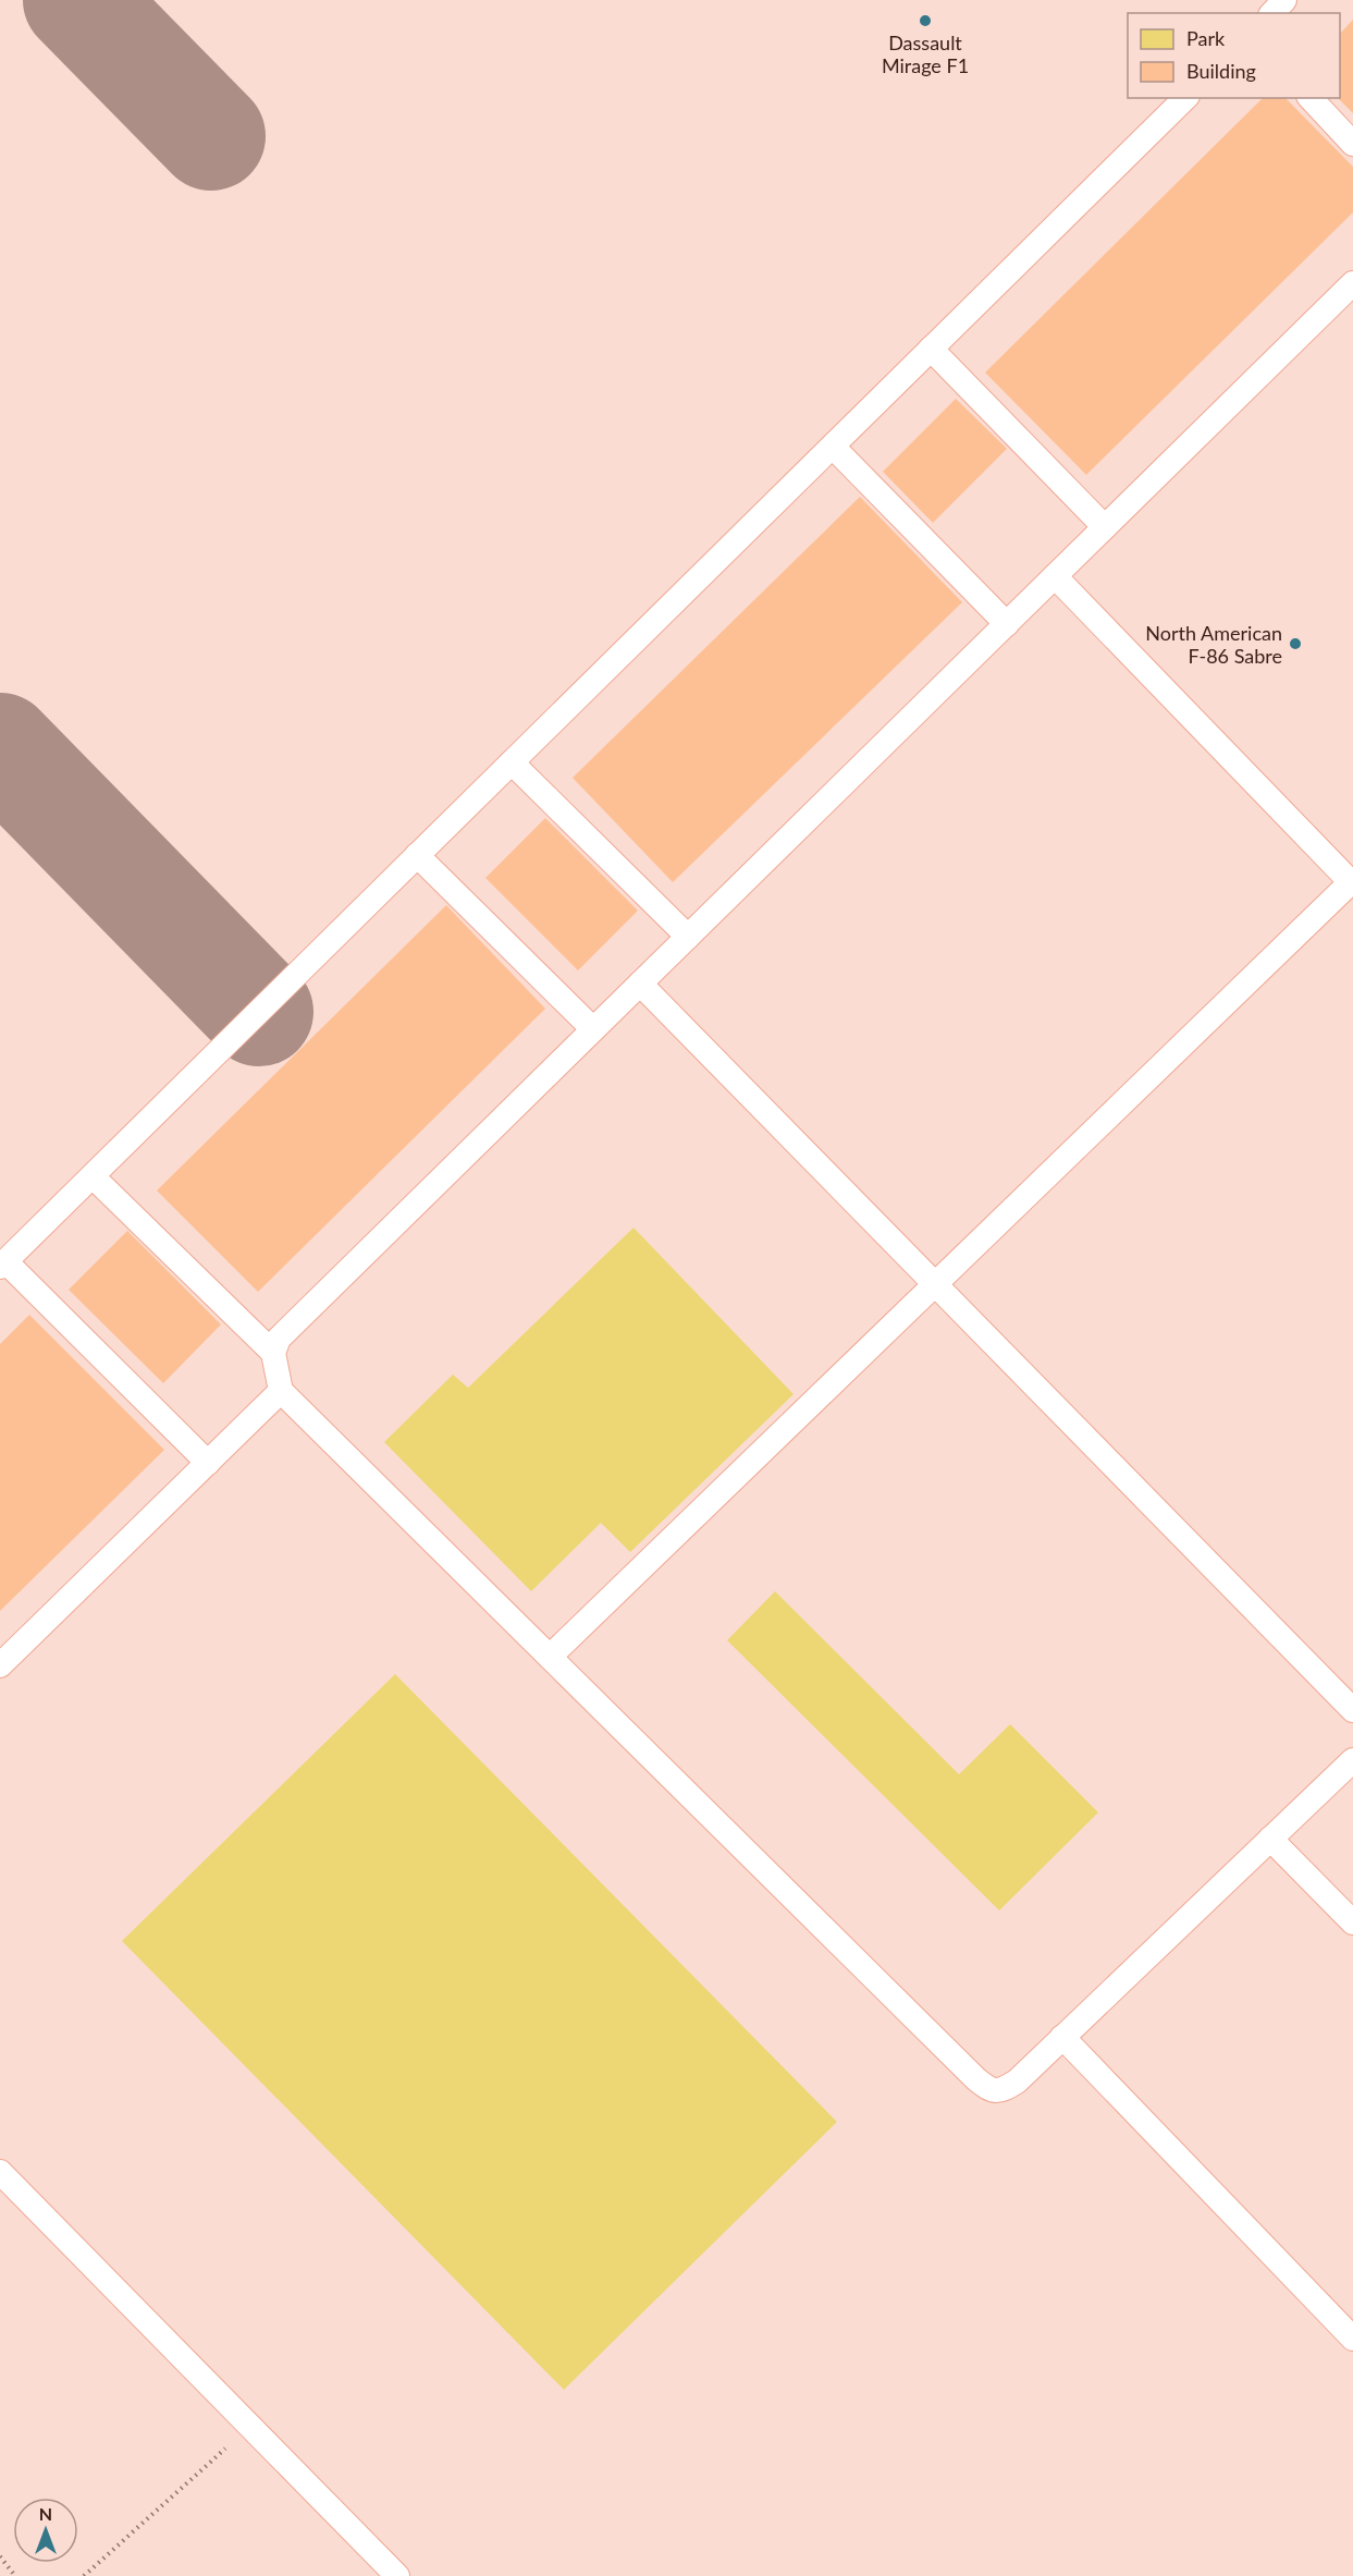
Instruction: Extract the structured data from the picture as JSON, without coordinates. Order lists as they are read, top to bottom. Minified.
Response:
{"places":["Dassault Mirage F1","North American F-86 Sabre"],"legend":["Park","Building"],"north":"top"}
